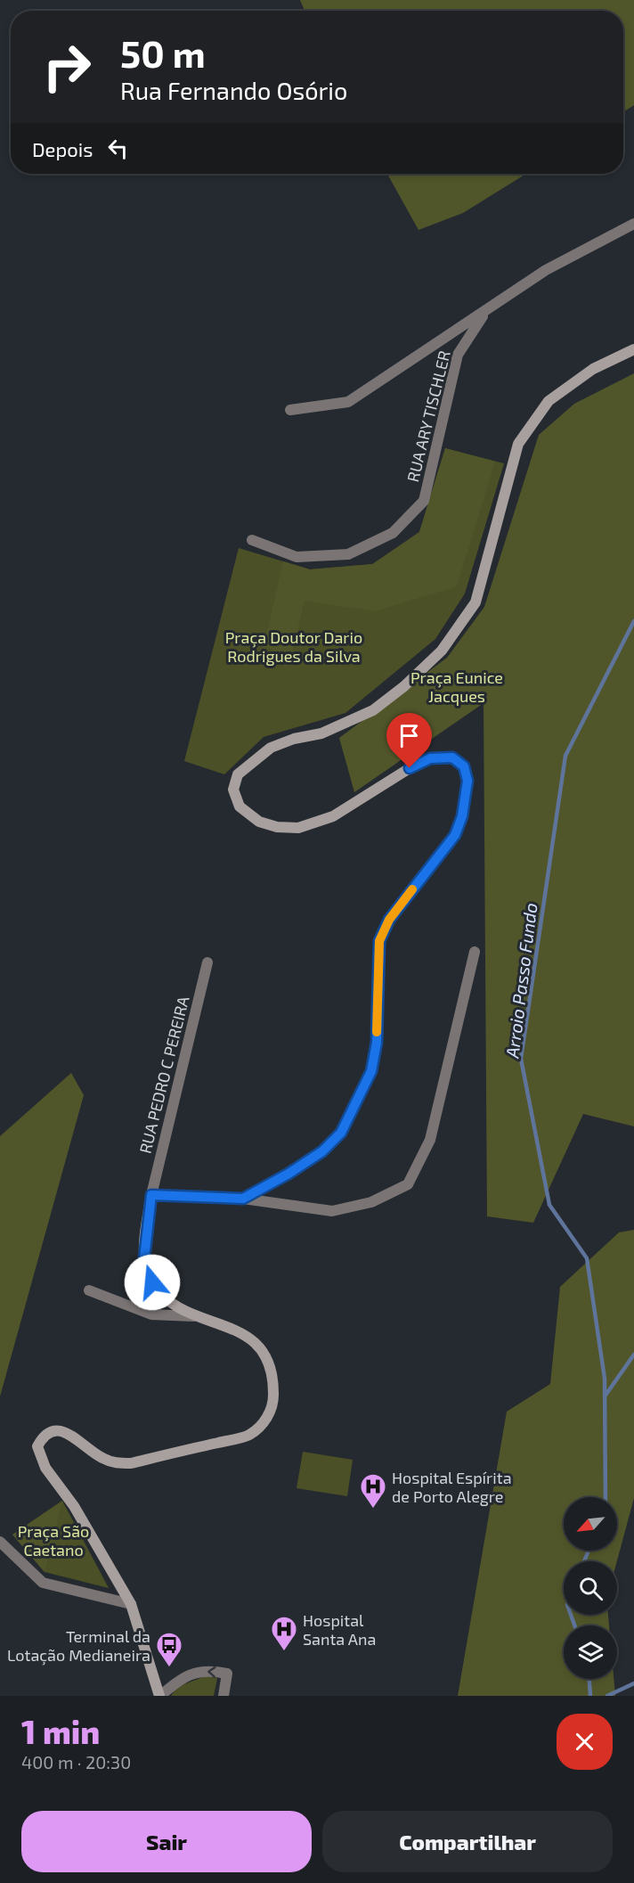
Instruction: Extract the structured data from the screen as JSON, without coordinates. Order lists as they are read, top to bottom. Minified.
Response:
{"streets":{"street":["RUA ARY TISCHLER","RUA PEDRO C PEREIRA"]},"water":["Arroio Passo Fundo"],"parks":["Praça Doutor Dario Rodrigues da Silva","Praça Eunice Jacques","Praça São Caetano"],"places":{"hospital":["Hospital Espírita de Porto Alegre","Hospital Santa Ana"],"bus stop":["Terminal da Lotação Medianeira"]},"north":"bottom left","page":{"turn":["50 m","Rua Fernando Osório"],"then":"Depois","heading":["1 min","400 m · 20:30"],"buttons":["Sair","Compartilhar"]}}
